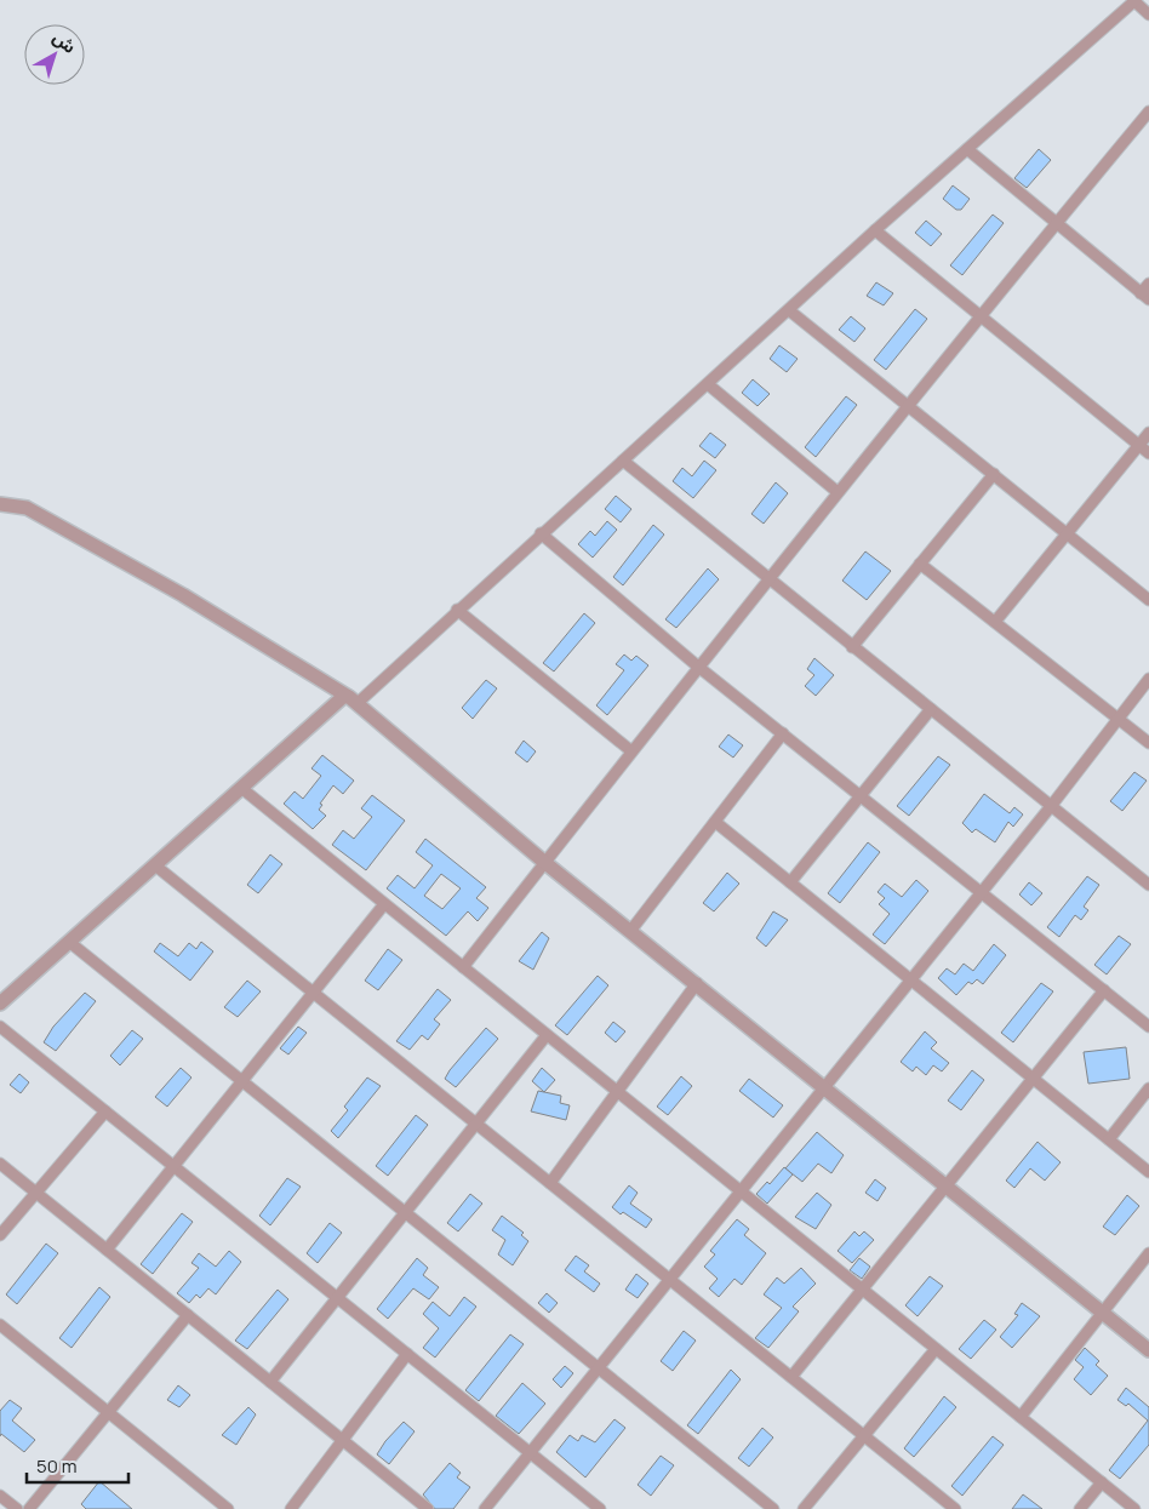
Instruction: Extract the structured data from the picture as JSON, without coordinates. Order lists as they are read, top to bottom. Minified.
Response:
{"scale_bar":"50 m","north":"top right"}
